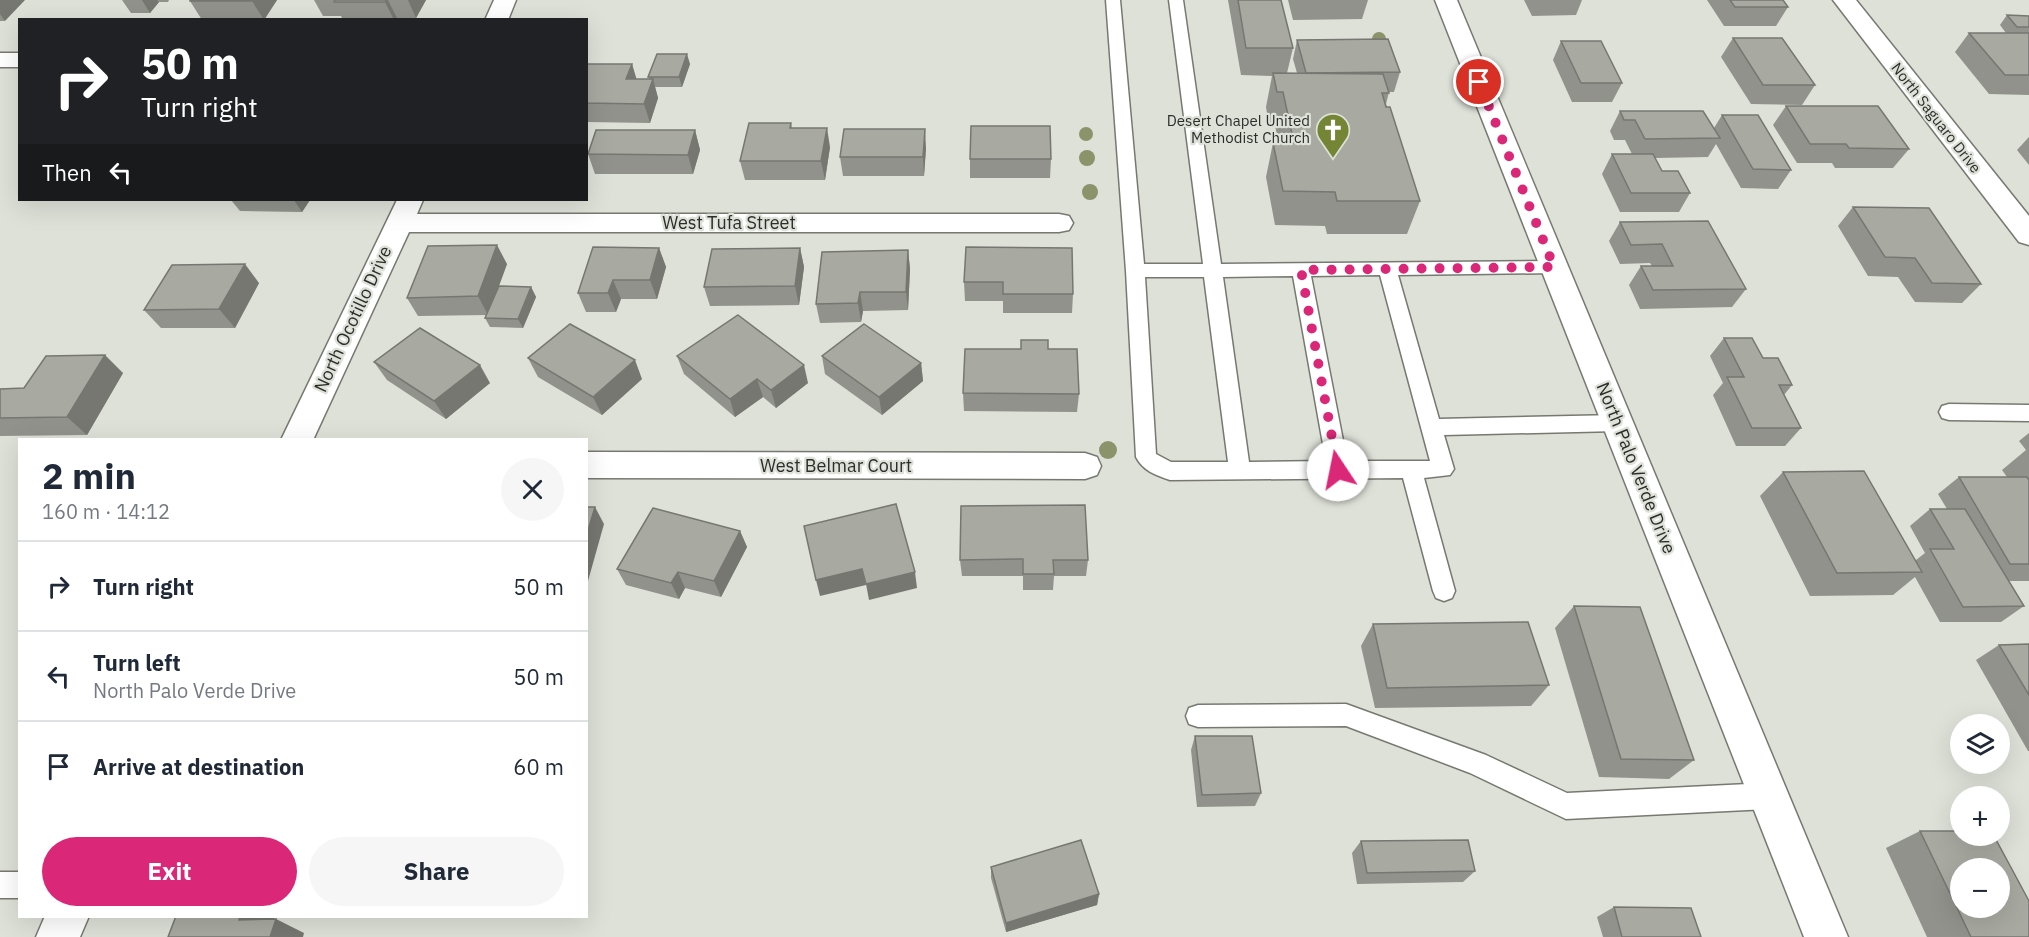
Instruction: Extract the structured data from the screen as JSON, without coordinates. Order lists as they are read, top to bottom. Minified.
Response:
{"streets":{"street":["North Saguaro Drive","West Tufa Street","North Ocotillo Drive","West Belmar Court","North Palo Verde Drive"]},"crossings":[["West Tufa Street","North Ocotillo Drive"]],"places":{"church":["Desert Chapel United Methodist Church"]},"page":{"turn":["50 m","Turn right"],"then":"Then","heading":["2 min","160 m · 14:12"],"list":[{"name":"Turn right","value":"50 m"},{"name":"Turn left","note":"North Palo Verde Drive","value":"50 m"},{"name":"Arrive at destination","value":"60 m"}],"map_buttons":["+","−"],"buttons":["Exit","Share"]}}
